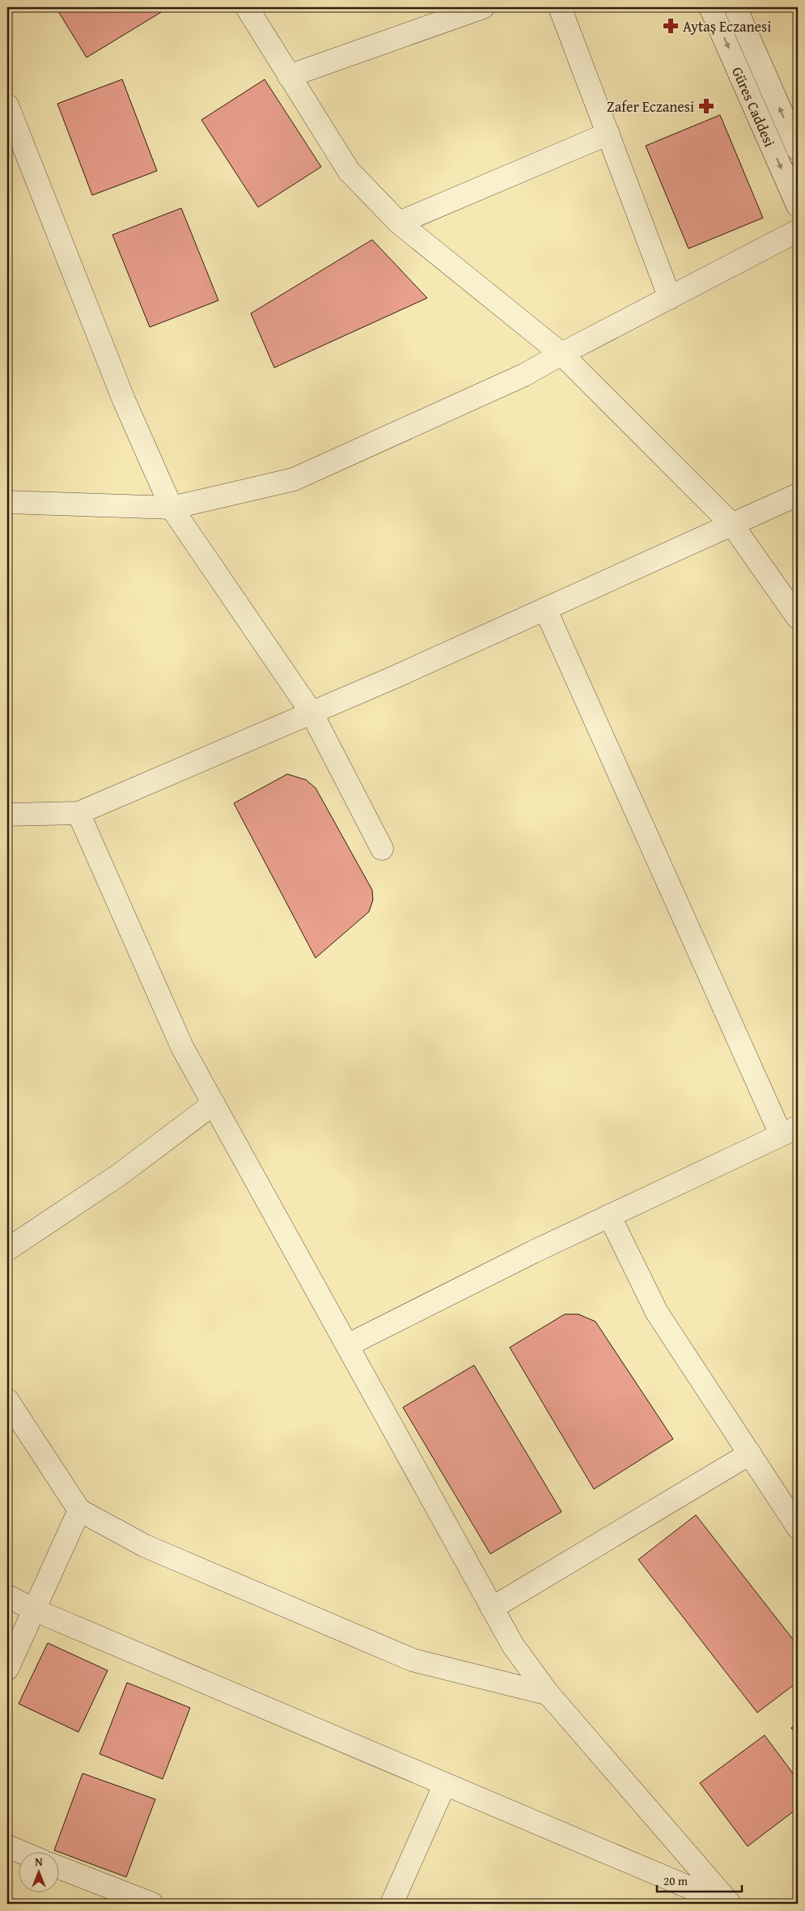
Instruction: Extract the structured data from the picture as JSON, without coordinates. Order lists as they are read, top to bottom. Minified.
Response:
{"streets":{"street":["Güres Caddesi"]},"places":{"pharmacy":["Aytaş Eczanesi","Zafer Eczanesi"]},"scale_bar":"20 m","north":"top"}
